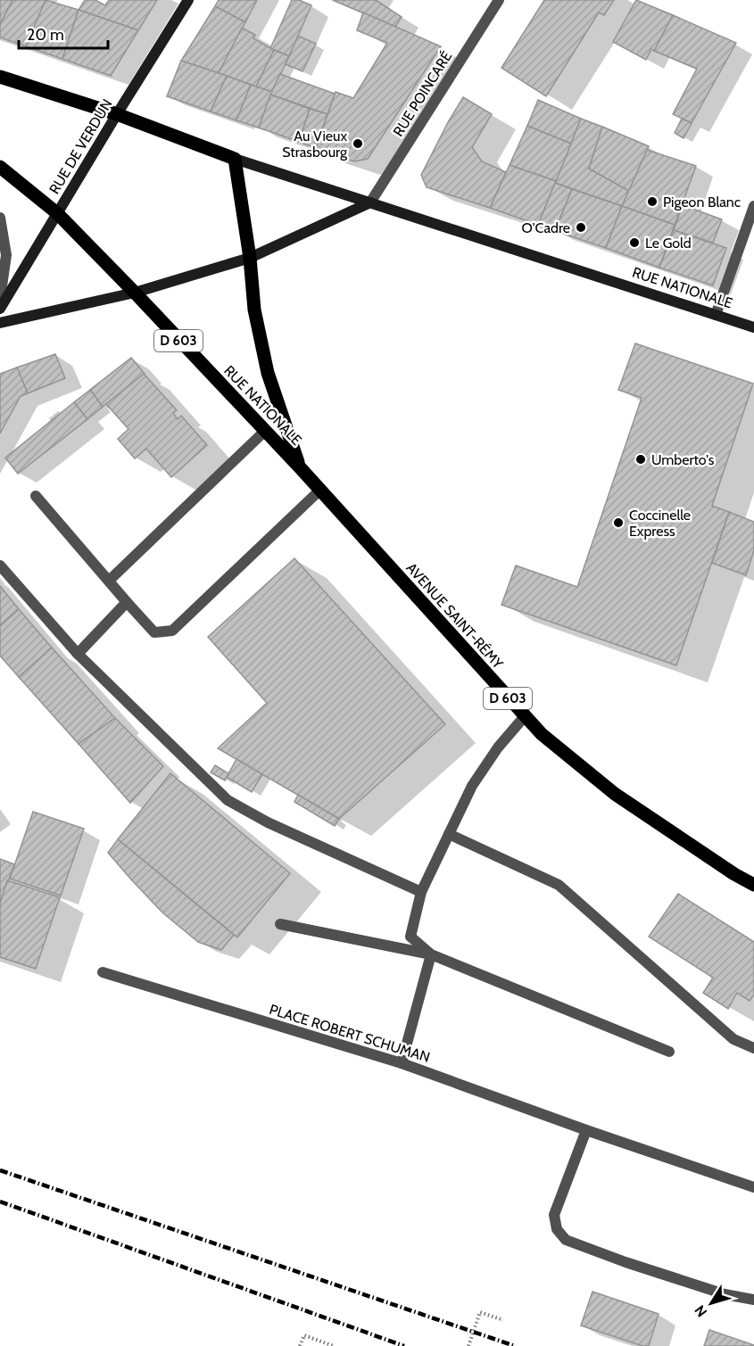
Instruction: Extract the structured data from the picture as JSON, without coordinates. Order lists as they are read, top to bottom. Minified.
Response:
{"streets":{"main road":["RUE DE VERDUN","RUE NATIONALE","D 603","AVENUE SAINT-RÉMY"],"street":["RUE POINCARÉ","PLACE ROBERT SCHUMAN"]},"crossings":[["RUE POINCARÉ","RUE NATIONALE"],["RUE DE VERDUN","RUE NATIONALE"],["RUE NATIONALE","AVENUE SAINT-RÉMY"]],"places":["Au Vieux Strasbourg","Pigeon Blanc","O'Cadre","Le Gold","Umberto's","Coccinelle Express"],"scale_bar":"20 m","north":"bottom left"}
